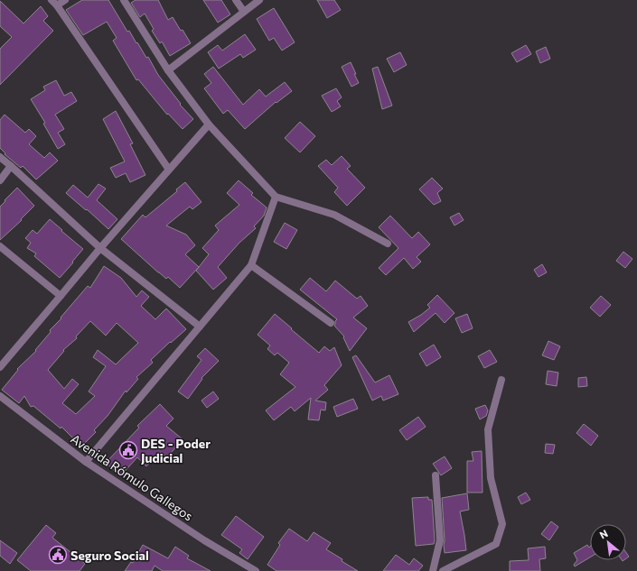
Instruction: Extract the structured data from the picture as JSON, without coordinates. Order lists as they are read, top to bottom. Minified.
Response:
{"streets":{"street":["Avenida Rómulo Gallegos"]},"places":{"public building":["DES - Poder Judicial","Seguro Social"]},"north":"top left"}
